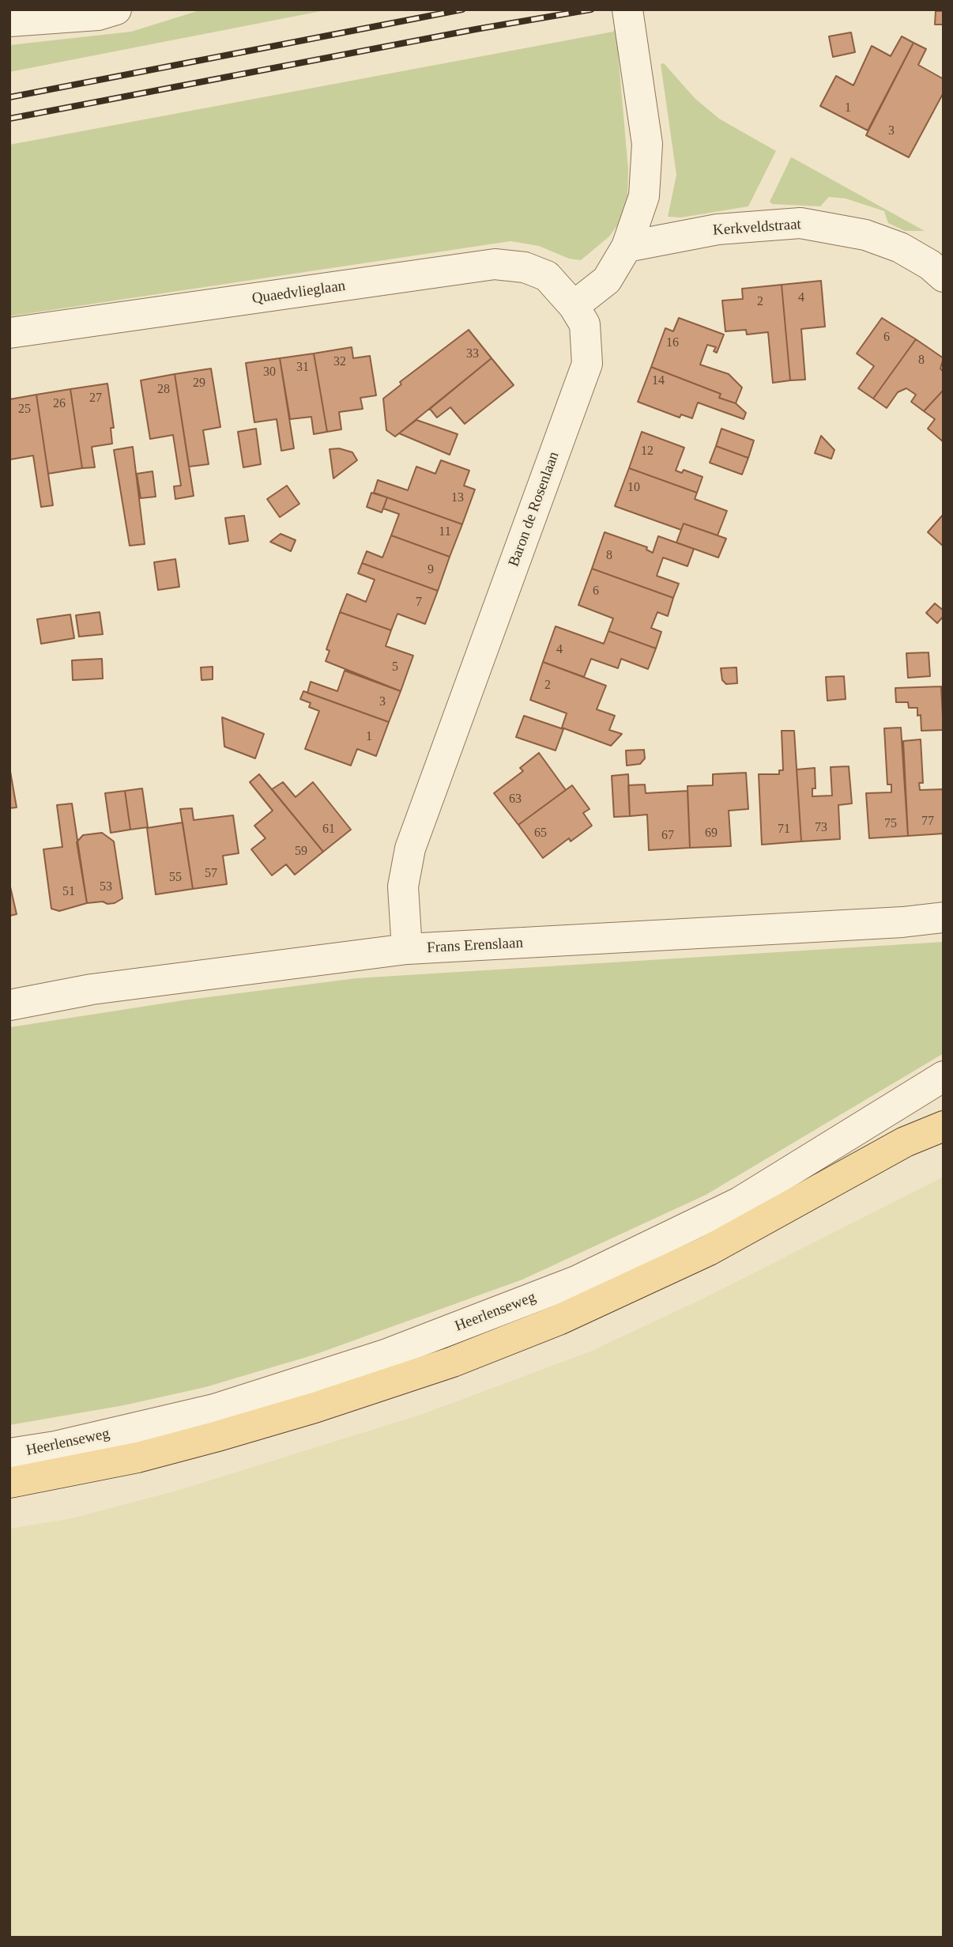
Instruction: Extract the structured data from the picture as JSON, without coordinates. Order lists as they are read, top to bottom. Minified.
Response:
{"streets":{"main road":["Heerlenseweg"],"street":["Kerkveldstraat","Quaedvlieglaan","Baron de Rosenlaan","Frans Erenslaan"]},"crossings":[["Quaedvlieglaan","Baron de Rosenlaan"],["Baron de Rosenlaan","Frans Erenslaan"]],"house_numbers":["1","3","4","2","6","16","33","8","32","31","30","14","29","28","27","26","25","12","10","13","11","8","9","6","7","4","5","2","3","1","63","77","75","73","61","71","65","69","67","59","57","55","53","51"]}
